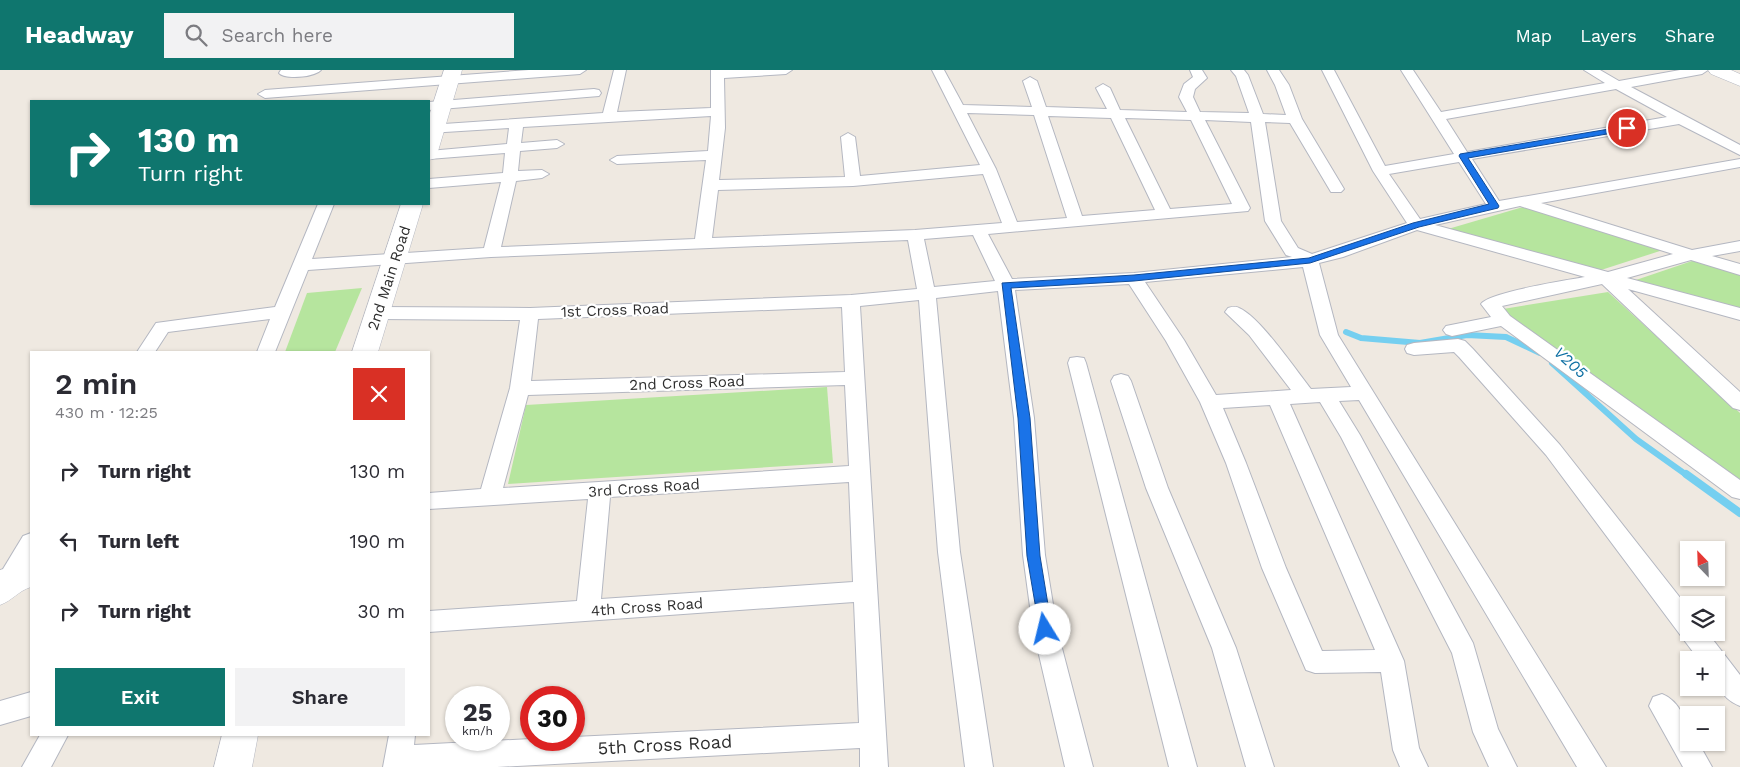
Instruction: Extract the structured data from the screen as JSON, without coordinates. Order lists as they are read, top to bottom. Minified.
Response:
{"streets":{"street":["2nd Main Road","1st Cross Road","2nd Cross Road","3rd Cross Road","4th Cross Road","5th Cross Road"]},"crossings":[["2nd Main Road","1st Cross Road"]],"water":["V205"],"north":"top left","page":{"header":"Headway","search":"Search here","nav":["Map","Layers","Share"],"turn":["130 m","Turn right"],"heading":["2 min","430 m · 12:25"],"list":[{"name":"Turn right","value":"130 m"},{"name":"Turn left","value":"190 m"},{"name":"Turn right","value":"30 m"}],"map_buttons":["+","−"],"buttons":["Exit","Share"],"speed":"25 km/h","limit":"30"}}
